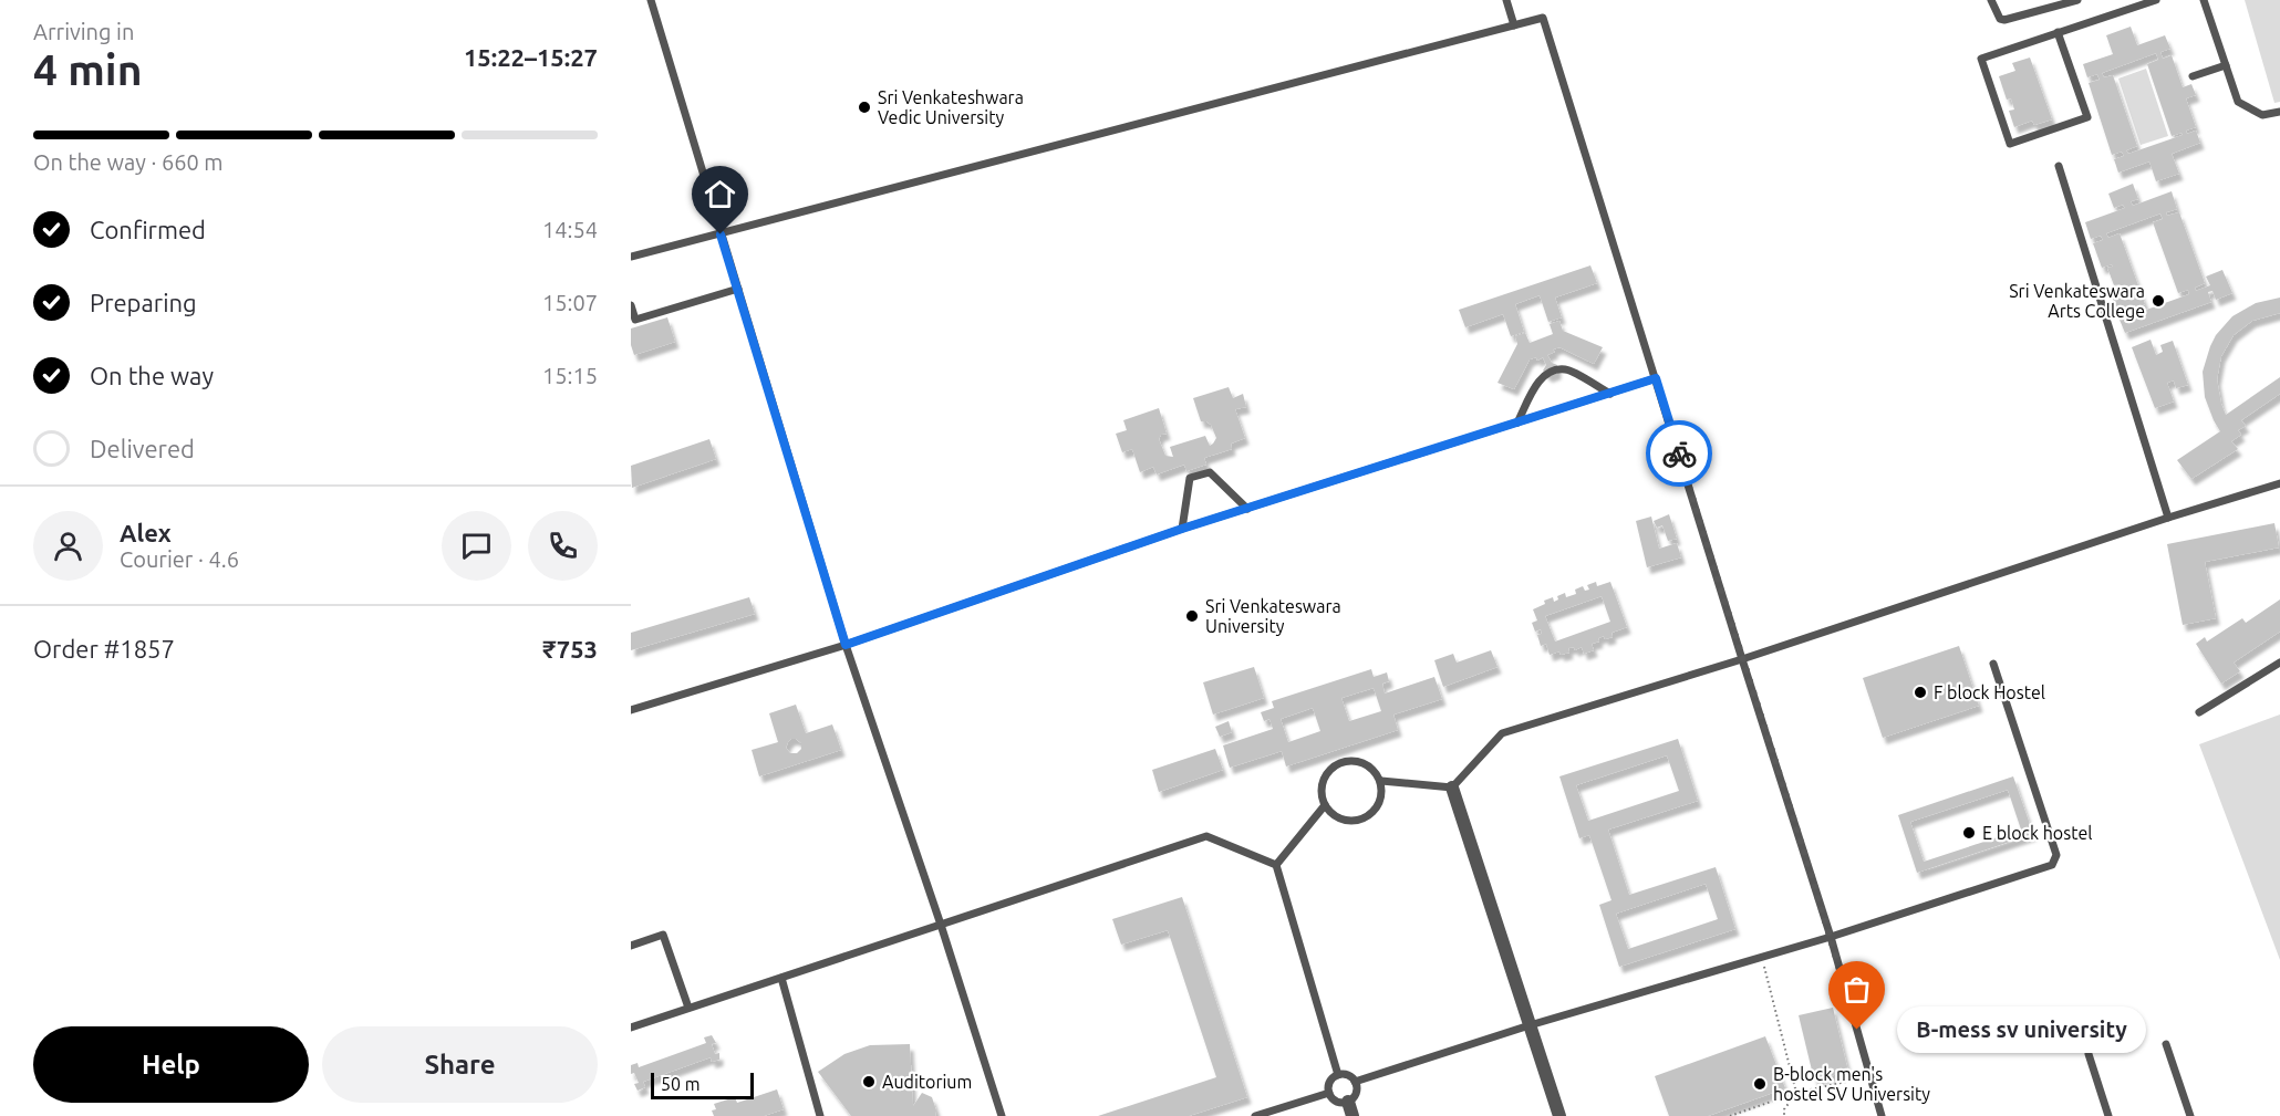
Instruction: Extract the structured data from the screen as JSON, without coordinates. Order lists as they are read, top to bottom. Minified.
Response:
{"places":["Sri Venkateshwara Vedic University","Sri Venkateswara Arts College","Sri Venkateswara University","F block Hostel","E block hostel","B-mess sv university","Auditorium","B-block men's hostel SV University"],"scale_bar":"50 m","page":{"heading":["4 min","Arriving in","15:22–15:27"],"panel":["Alex","Courier · 4.6","Order #1857","₹753"],"bar":"On the way · 660 m","list":[["Confirmed","14:54"],["Preparing","15:07"],["On the way","15:15"],"Delivered"],"bubble":"B-mess sv university","buttons":["Help","Share"],"scale":"50 m"}}
